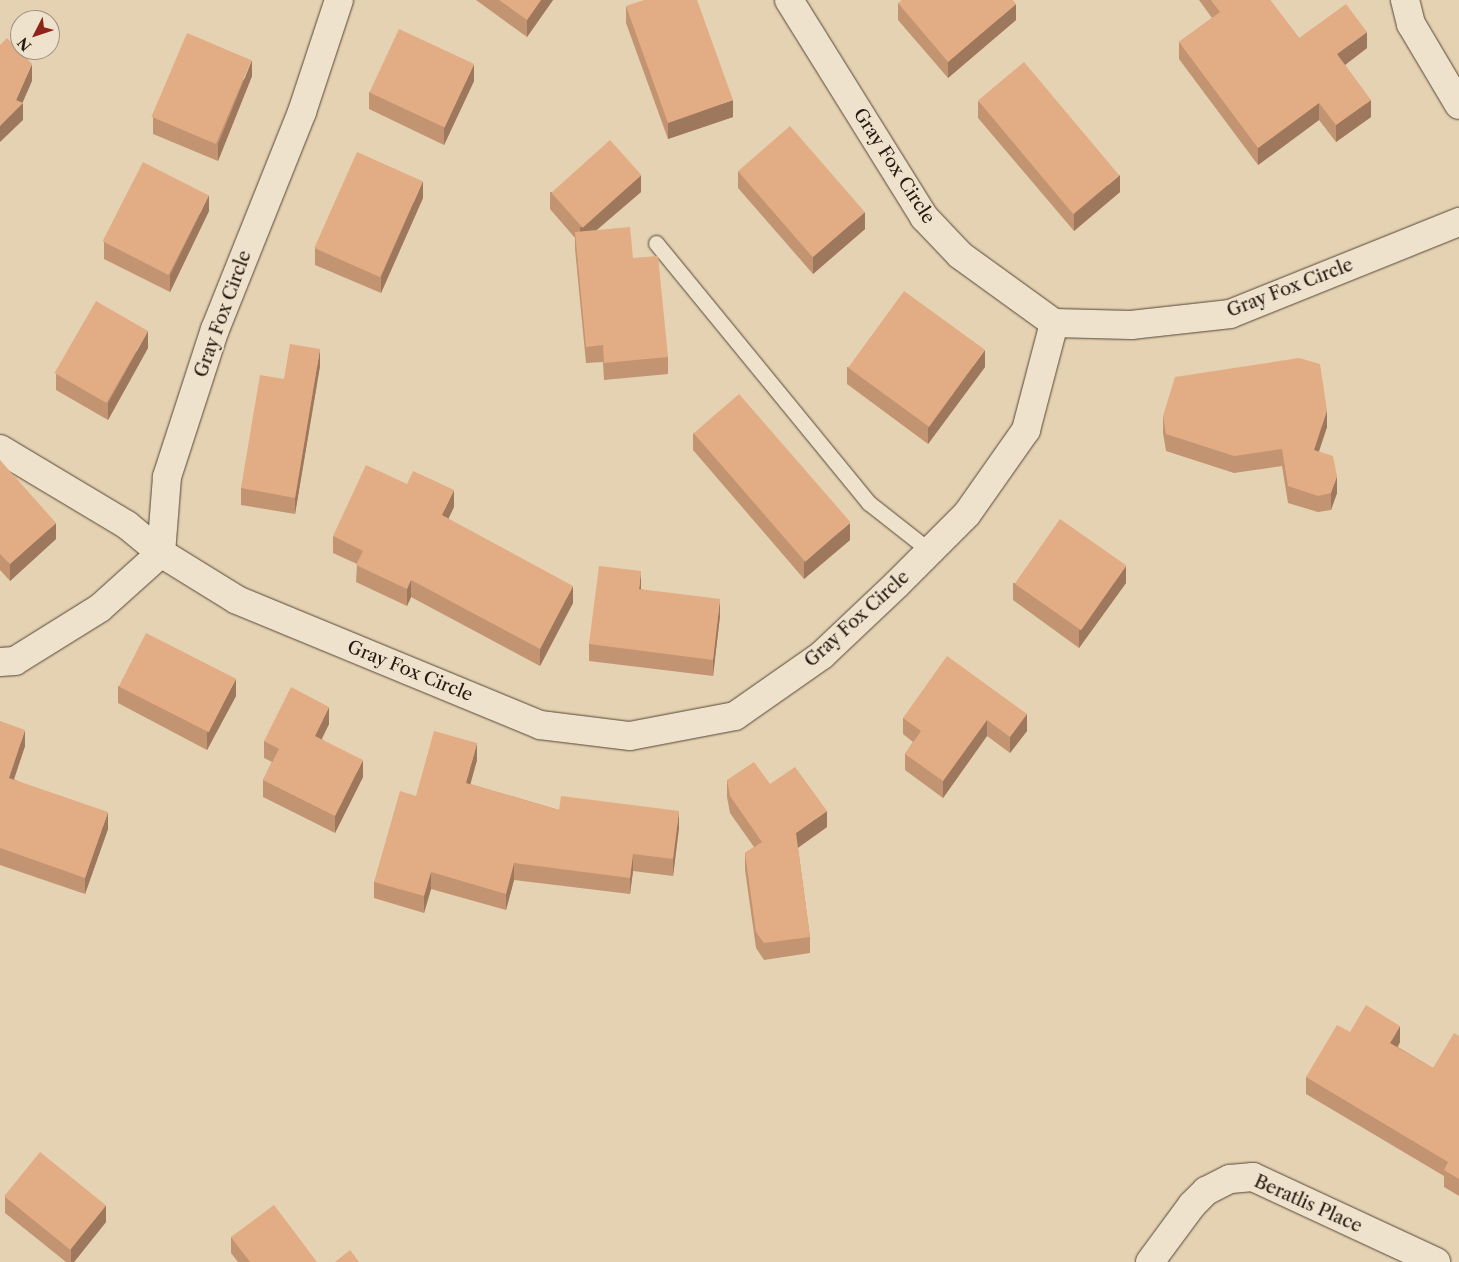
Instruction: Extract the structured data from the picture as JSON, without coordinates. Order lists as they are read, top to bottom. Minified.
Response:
{"streets":{"street":["Gray Fox Circle","Beratlis Place"]},"north":"bottom left"}
